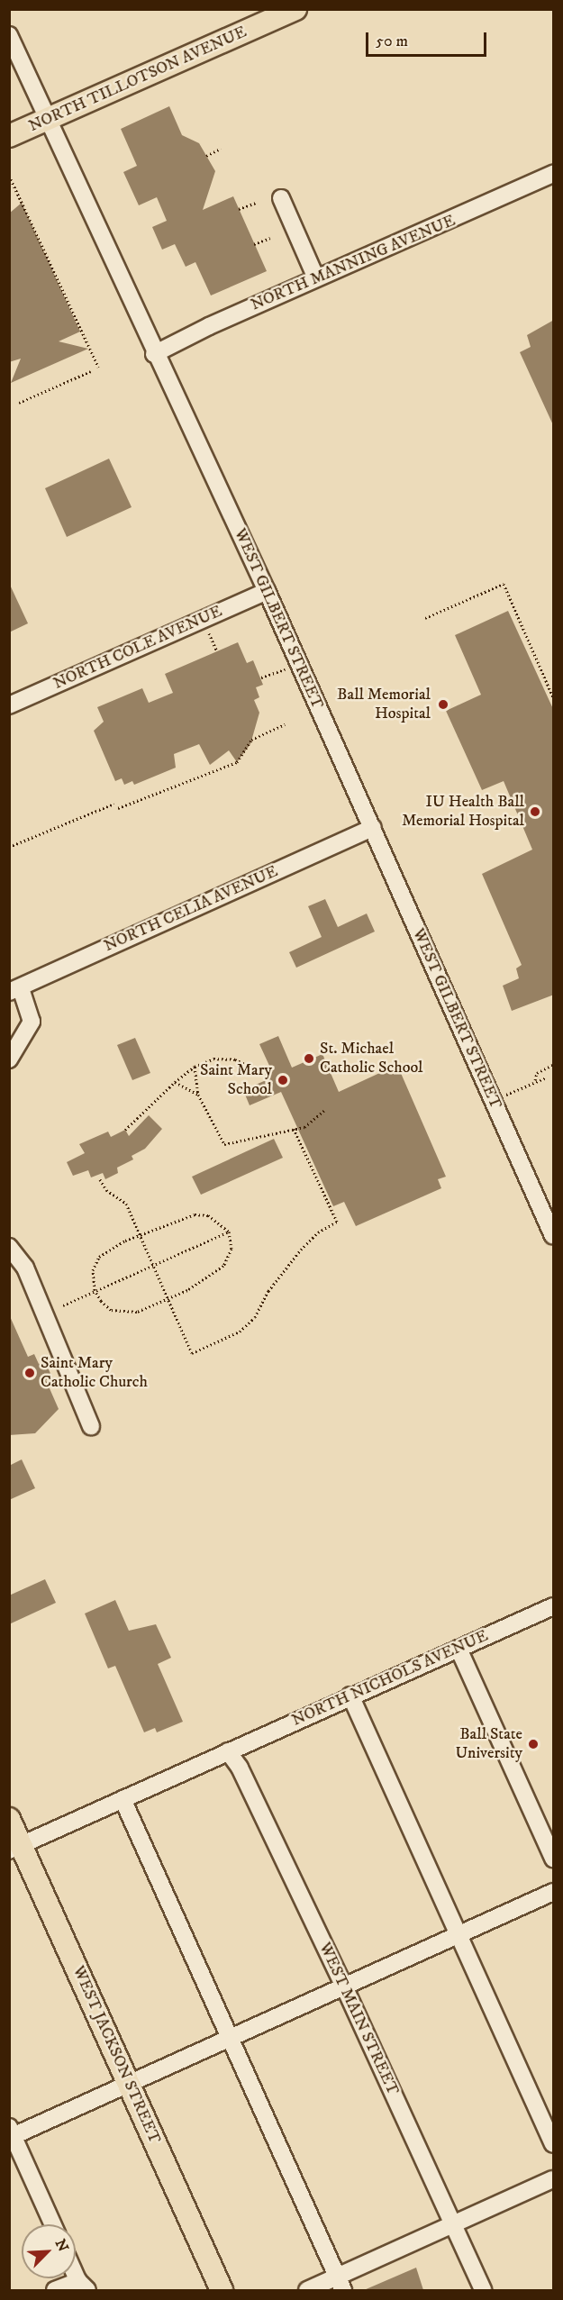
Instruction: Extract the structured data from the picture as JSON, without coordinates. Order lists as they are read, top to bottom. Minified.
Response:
{"streets":{"main road":["NORTH TILLOTSON AVENUE","WEST JACKSON STREET"],"street":["NORTH MANNING AVENUE","WEST GILBERT STREET","NORTH COLE AVENUE","NORTH CELIA AVENUE","NORTH NICHOLS AVENUE","WEST MAIN STREET"]},"crossings":[["NORTH TILLOTSON AVENUE","WEST GILBERT STREET"],["NORTH MANNING AVENUE","WEST GILBERT STREET"],["WEST GILBERT STREET","NORTH COLE AVENUE"],["WEST GILBERT STREET","NORTH CELIA AVENUE"],["NORTH NICHOLS AVENUE","WEST MAIN STREET"],["NORTH NICHOLS AVENUE","WEST JACKSON STREET"]],"places":["Ball Memorial Hospital","IU Health Ball Memorial Hospital","St. Michael Catholic School","Saint Mary School","Saint Mary Catholic Church","Ball State University"],"scale_bar":"50 m","north":"top right"}
